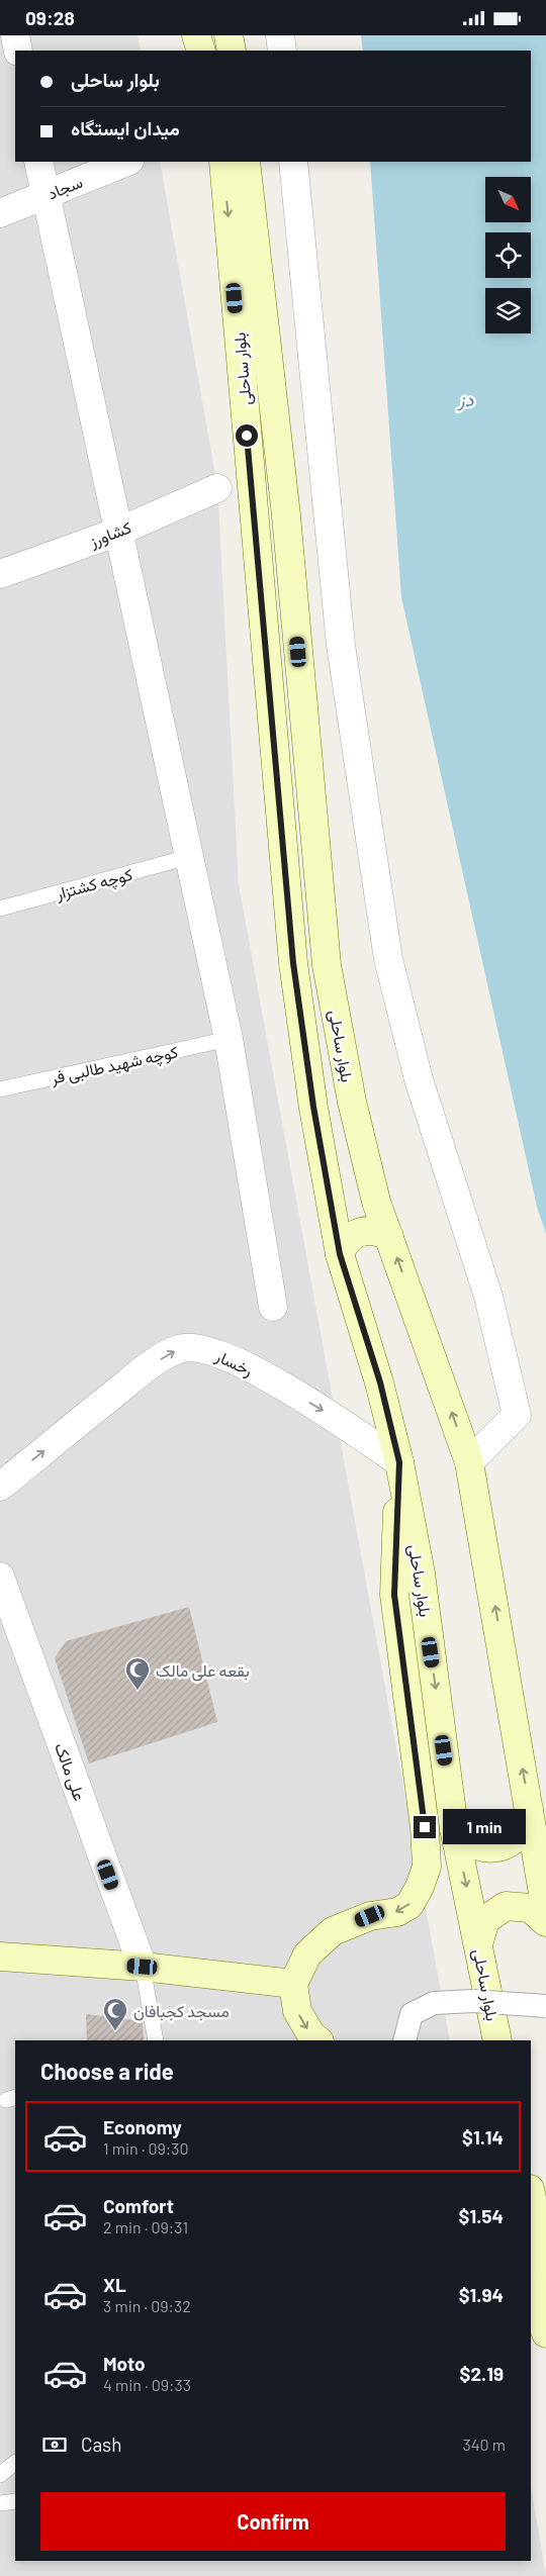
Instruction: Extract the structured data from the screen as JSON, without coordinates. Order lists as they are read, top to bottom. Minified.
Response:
{"streets":{"main road":["بلوار ساحلی"],"street":["سجاد","کشاورز","رخسار","علی مالک"],"lane":["کوچه کشتزار","کوچه شهید طالبی فر"]},"crossings":[["بلوار ساحلی","رخسار"]],"one_way":["رخسار"],"water":["دز"],"places":{"mosque":["بقعه علی مالک","مسجد کجبافان"]},"north":"bottom right","page":{"status":"09:28","banner":["بلوار ساحلی","میدان ایستگاه"],"bubble":"1 min","heading":"Choose a ride","list":[{"name":"Economy","note":"1 min · 09:30","value":"$1.14"},{"name":"Comfort","note":"2 min · 09:31","value":"$1.54"},{"name":"XL","note":"3 min · 09:32","value":"$1.94"},{"name":"Moto","note":"4 min · 09:33","value":"$2.19"}],"pay":["Cash","340 m"],"buttons":"Confirm"}}
